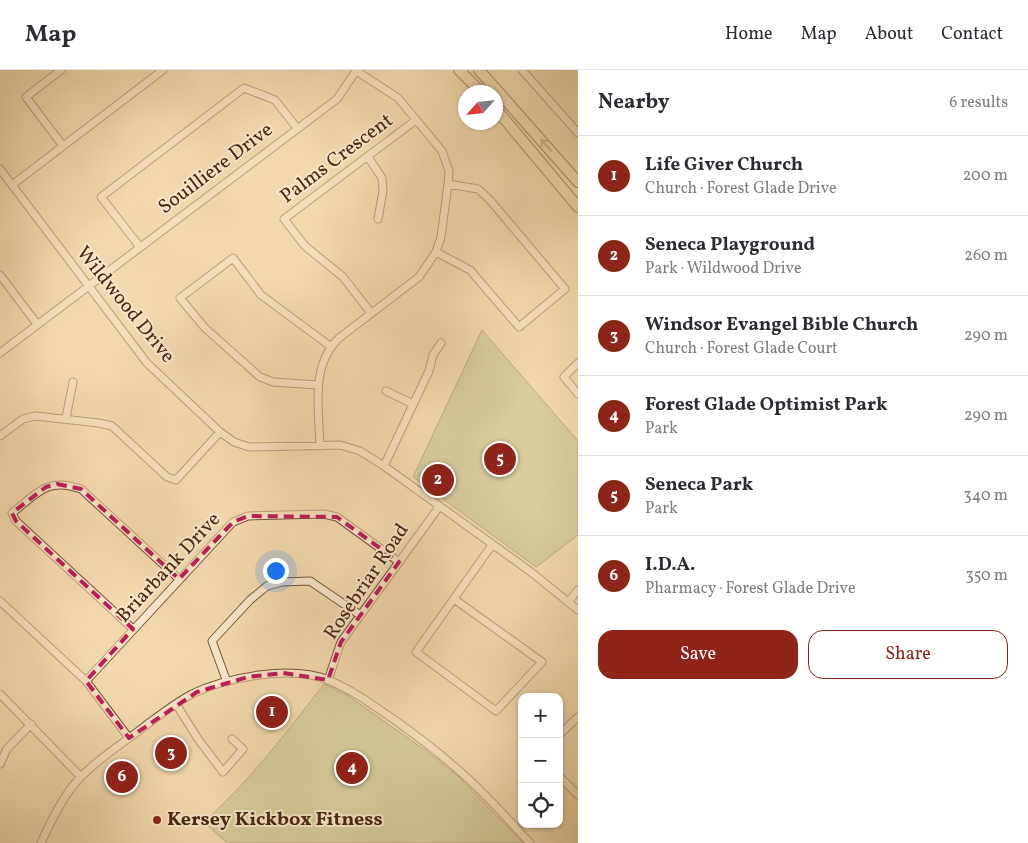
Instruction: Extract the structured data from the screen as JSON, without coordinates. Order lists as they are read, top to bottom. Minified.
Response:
{"streets":{"street":["Palms Crescent","Souilliere Drive","Wildwood Drive","Briarbank Drive","Rosebriar Road"]},"crossings":[["Souilliere Drive","Wildwood Drive"],["Wildwood Drive","Rosebriar Road"],["Briarbank Drive","Rosebriar Road"]],"places":["Kersey Kickbox Fitness"],"north":"bottom left","page":{"header":"Map","nav":["Home","Map","About","Contact"],"heading":["Nearby","6 results"],"list":[{"mark":"1","name":"Life Giver Church","note":"Church · Forest Glade Drive","value":"200 m"},{"mark":"2","name":"Seneca Playground","note":"Park · Wildwood Drive","value":"260 m"},{"mark":"3","name":"Windsor Evangel Bible Church","note":"Church · Forest Glade Court","value":"290 m"},{"mark":"4","name":"Forest Glade Optimist Park","note":"Park","value":"290 m"},{"mark":"5","name":"Seneca Park","note":"Park","value":"340 m"},{"mark":"6","name":"I.D.A.","note":"Pharmacy · Forest Glade Drive","value":"350 m"}],"pins":["5","2","1","3","4","6"],"buttons":["Save","Share"],"map_buttons":["+","−"]}}
